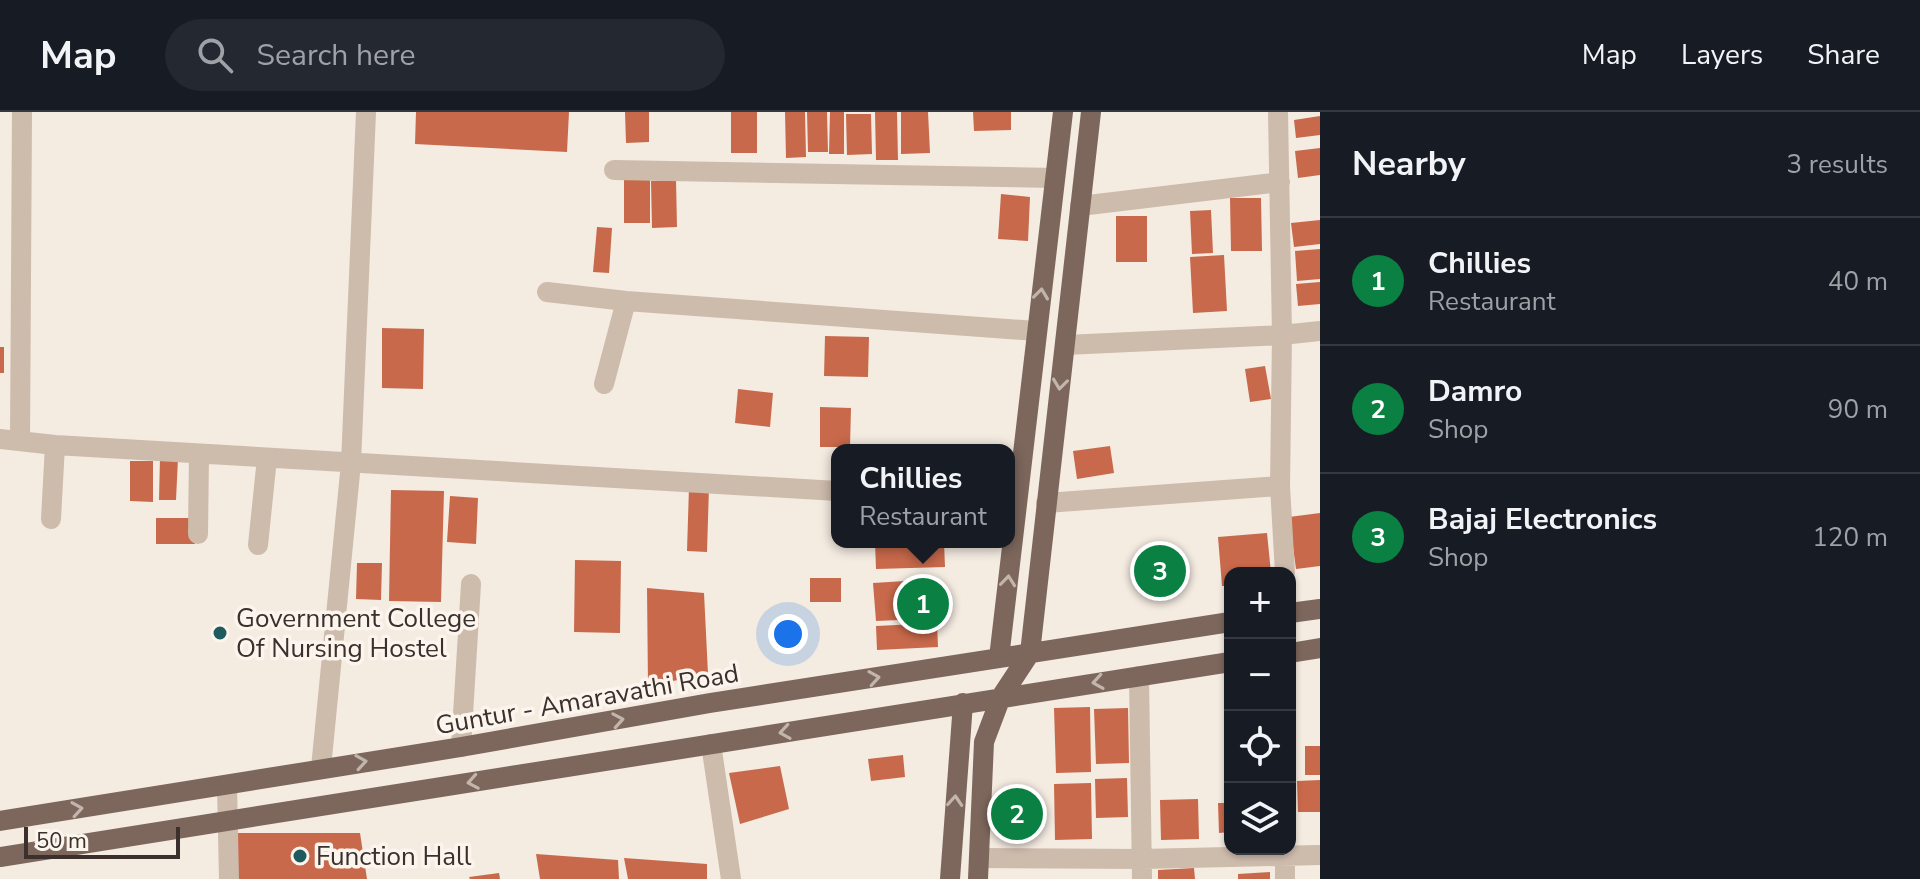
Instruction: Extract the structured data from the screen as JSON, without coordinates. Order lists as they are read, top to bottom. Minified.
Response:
{"streets":{"main road":["Guntur - Amaravathi Road"]},"places":["Government College Of Nursing Hostel","Function Hall"],"scale_bar":"50 m","page":{"header":"Map","search":"Search here","nav":["Map","Layers","Share"],"heading":["Nearby","3 results"],"list":[{"mark":"1","name":"Chillies","note":"Restaurant","value":"40 m"},{"mark":"2","name":"Damro","note":"Shop","value":"90 m"},{"mark":"3","name":"Bajaj Electronics","note":"Shop","value":"120 m"}],"popup":["Chillies","Restaurant"],"pins":["3","1","2"],"map_buttons":["+","−"],"scale":"50 m"}}
